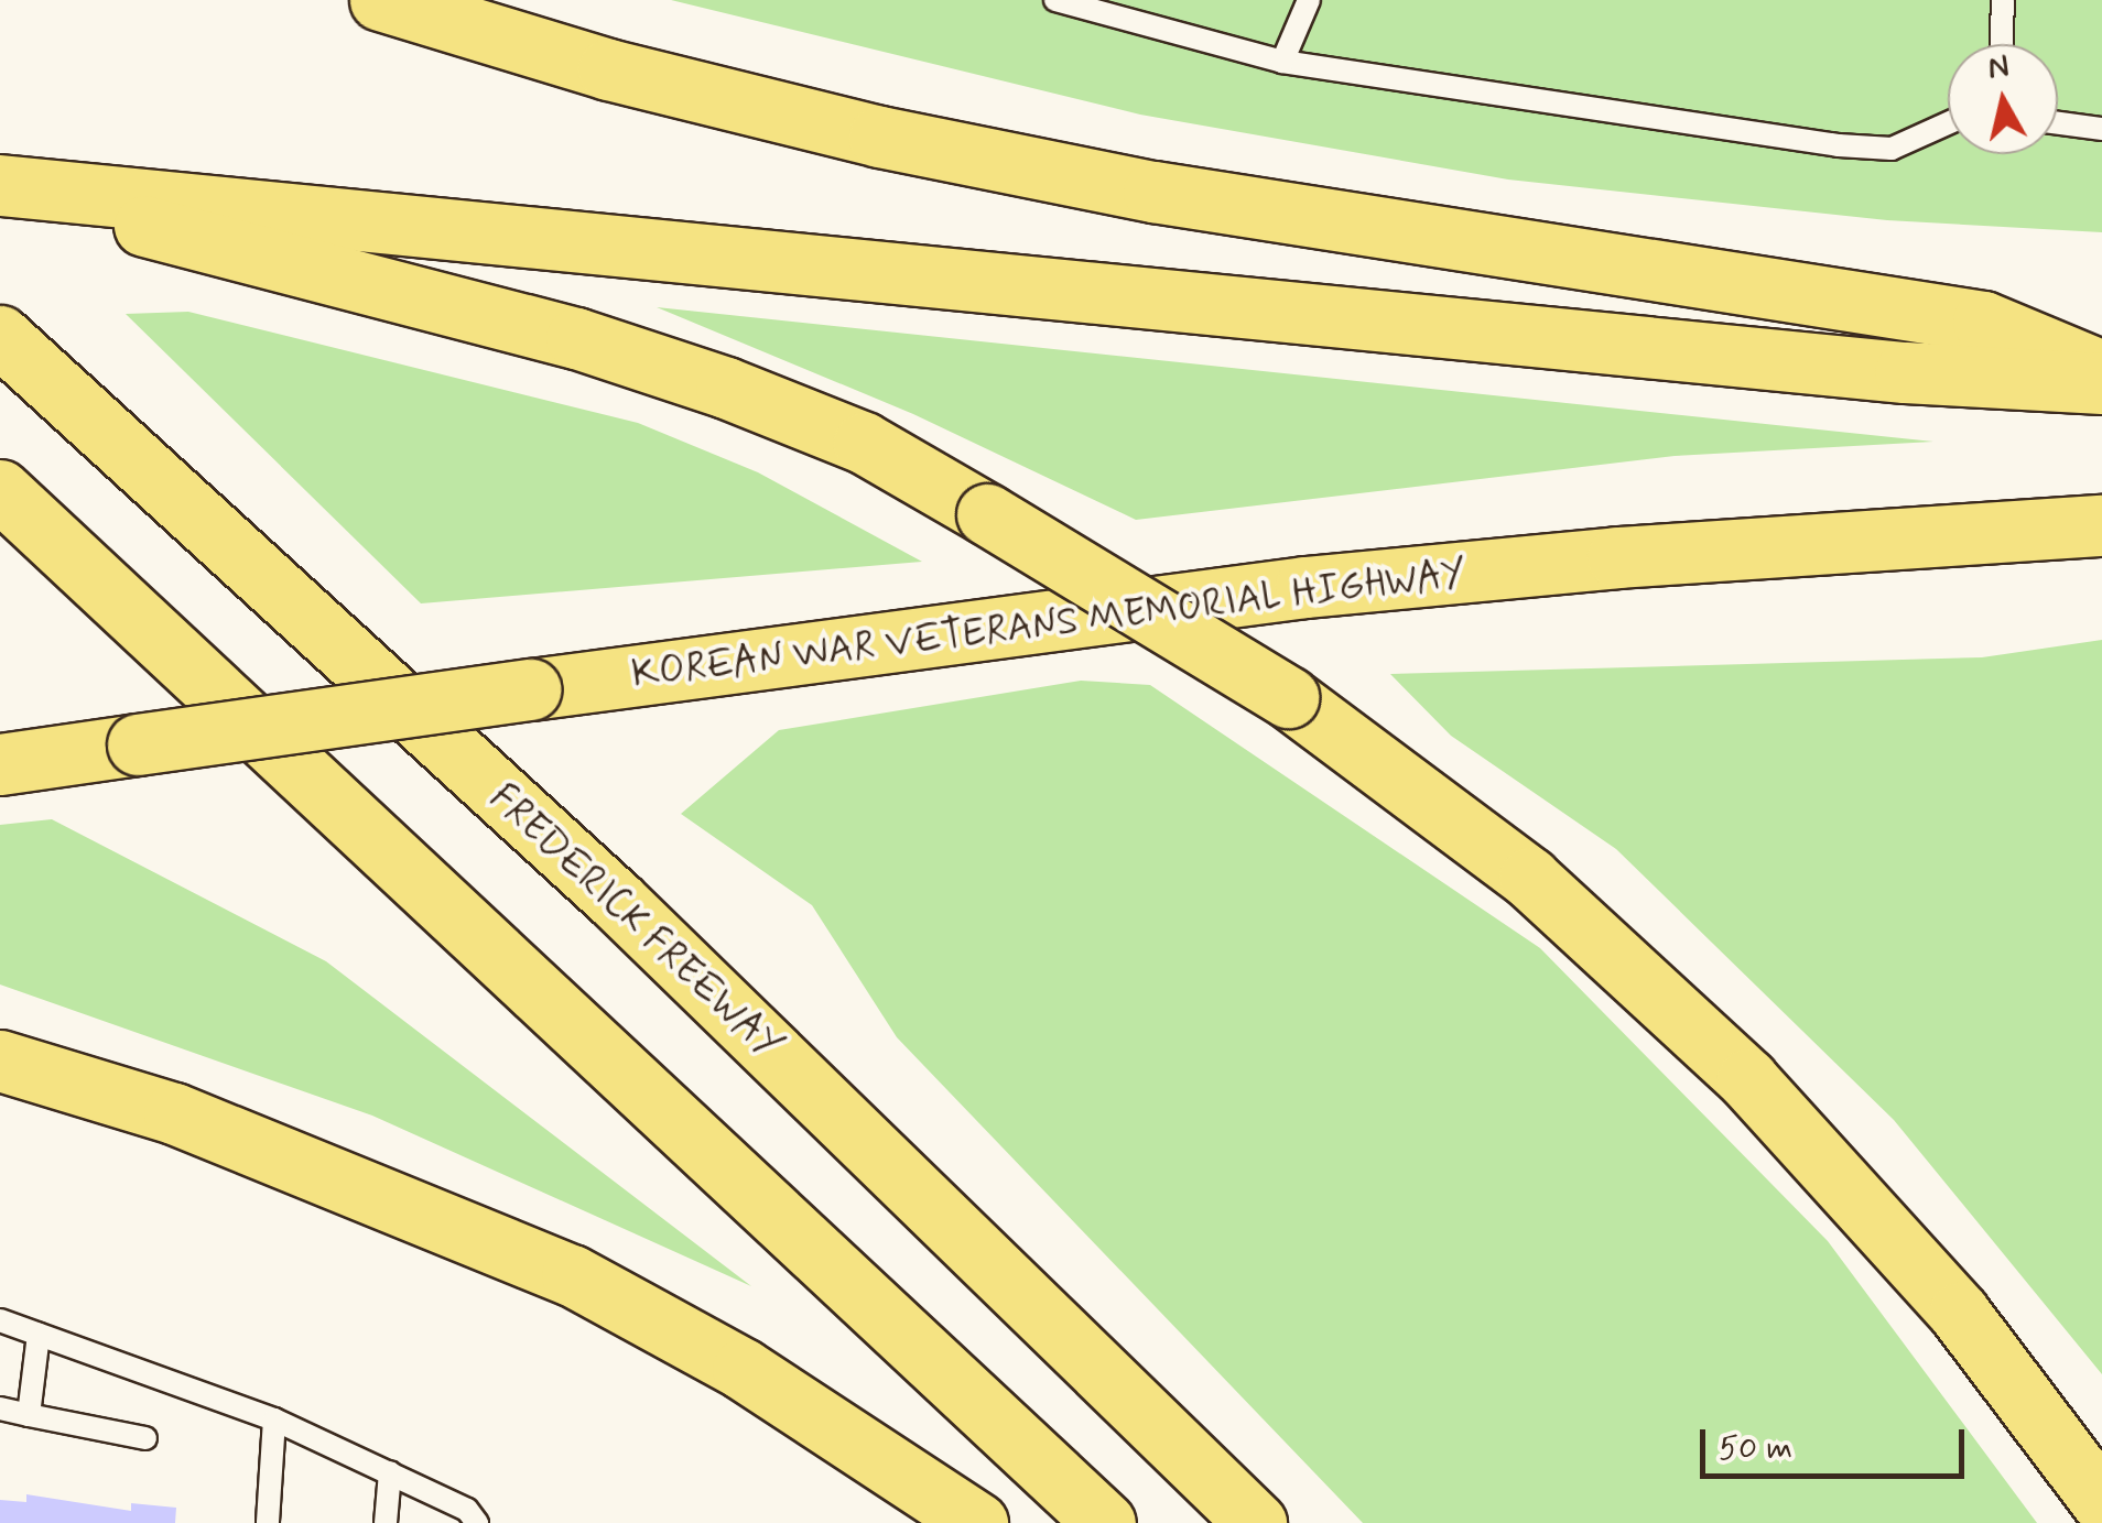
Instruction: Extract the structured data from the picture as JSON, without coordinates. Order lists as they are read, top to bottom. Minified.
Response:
{"streets":{"highway":["KOREAN WAR VETERANS MEMORIAL HIGHWAY","FREDERICK FREEWAY"]},"scale_bar":"50 m","north":"top"}
